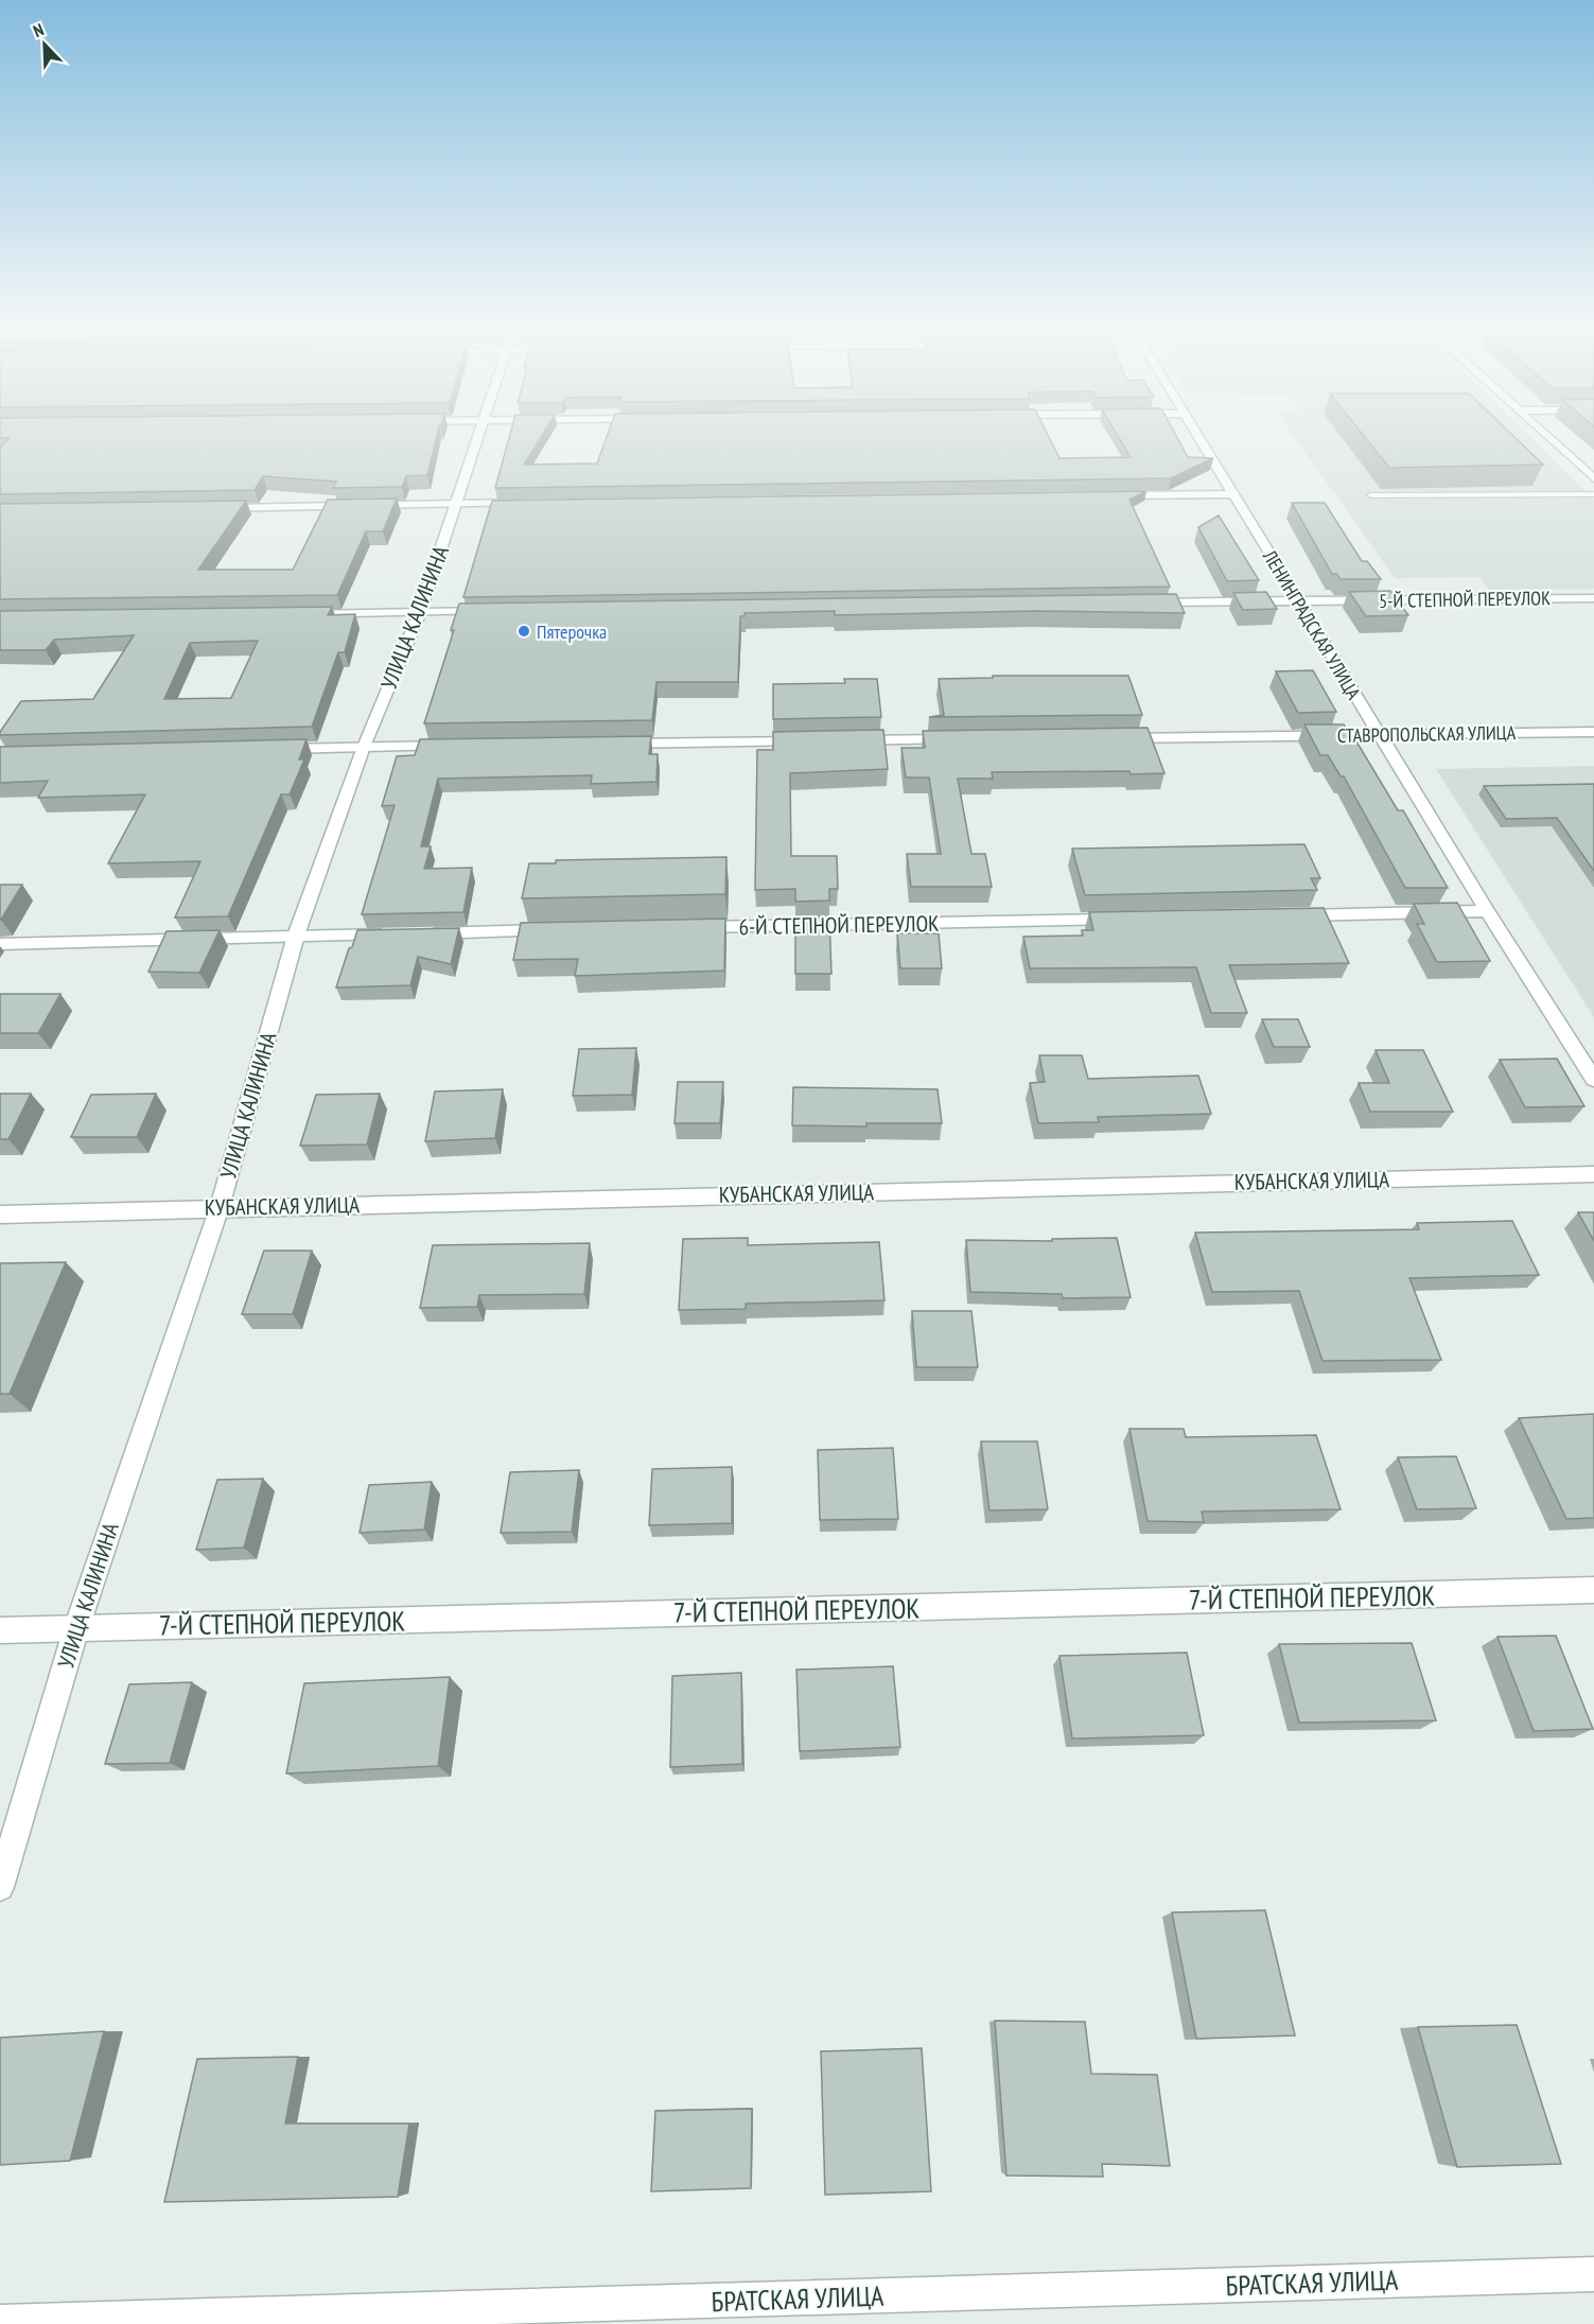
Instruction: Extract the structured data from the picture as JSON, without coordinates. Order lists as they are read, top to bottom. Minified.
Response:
{"streets":{"street":["5-Й СТЕПНОЙ ПЕРЕУЛОК","УЛИЦА КАЛИНИНА","ЛЕНИНГРАДСКАЯ УЛИЦА","СТАВРОПОЛЬСКАЯ УЛИЦА","6-Й СТЕПНОЙ ПЕРЕУЛОК","КУБАНСКАЯ УЛИЦА","7-Й СТЕПНОЙ ПЕРЕУЛОК","БРАТСКАЯ УЛИЦА"]},"crossings":[["5-Й СТЕПНОЙ ПЕРЕУЛОК","ЛЕНИНГРАДСКАЯ УЛИЦА"],["УЛИЦА КАЛИНИНА","КУБАНСКАЯ УЛИЦА"],["УЛИЦА КАЛИНИНА","7-Й СТЕПНОЙ ПЕРЕУЛОК"],["ЛЕНИНГРАДСКАЯ УЛИЦА","СТАВРОПОЛЬСКАЯ УЛИЦА"]],"places":["Пятерочка"],"north":"top left"}
